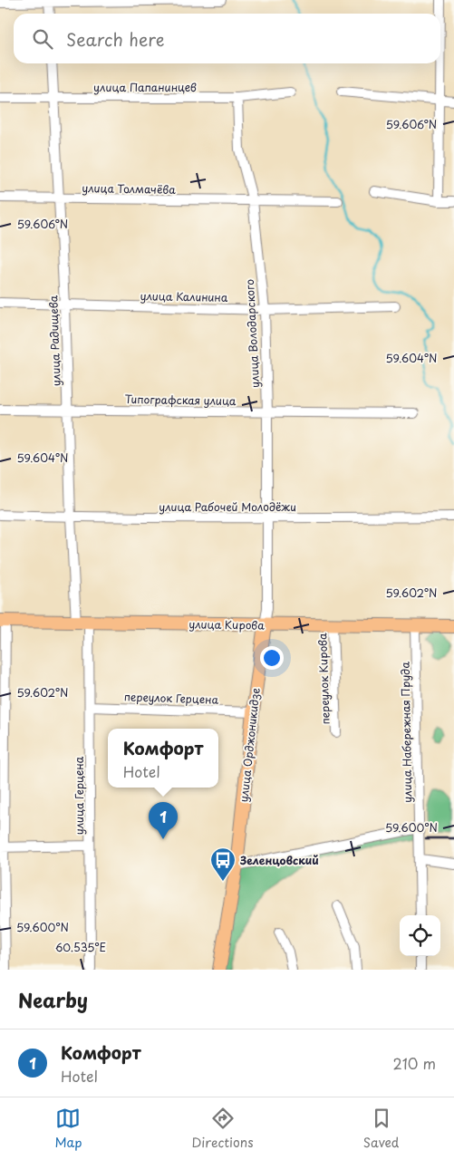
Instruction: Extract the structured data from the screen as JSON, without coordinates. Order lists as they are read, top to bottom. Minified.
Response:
{"streets":{"main road":["улица Кирова","улица Орджоникидзе"],"street":["улица Папанинцев","улица Толмачёва","улица Калинина","улица Володарского","улица Радищева","Типографская улица","улица Рабочей Молодёжи","переулок Кирова","переулок Герцена","улица Набережная Пруда","улица Герцена"]},"crossings":[["улица Папанинцев","улица Володарского"],["улица Папанинцев","улица Радищева"],["улица Толмачёва","улица Володарского"],["улица Толмачёва","улица Радищева"],["улица Калинина","улица Володарского"],["улица Калинина","улица Радищева"],["улица Володарского","Типографская улица"],["улица Володарского","улица Рабочей Молодёжи"],["улица Володарского","улица Кирова"],["улица Володарского","улица Орджоникидзе"],["улица Радищева","Типографская улица"],["улица Радищева","улица Рабочей Молодёжи"],["улица Радищева","улица Кирова"],["улица Кирова","переулок Кирова"],["улица Кирова","улица Набережная Пруда"],["улица Кирова","улица Орджоникидзе"],["улица Кирова","улица Герцена"],["переулок Герцена","улица Орджоникидзе"],["переулок Герцена","улица Герцена"]],"places":{"bus stop":["Зеленцовский"]},"page":{"search":"Search here","popup":["Комфорт","Hotel"],"pins":"1","heading":"Nearby","list":[{"mark":"1","name":"Комфорт","note":"Hotel","value":"210 m"}],"nav":["Map","Directions","Saved"]},"coordinates":["59.606°N","59.604°N","59.602°N","59.600°N","60.535°E"]}
